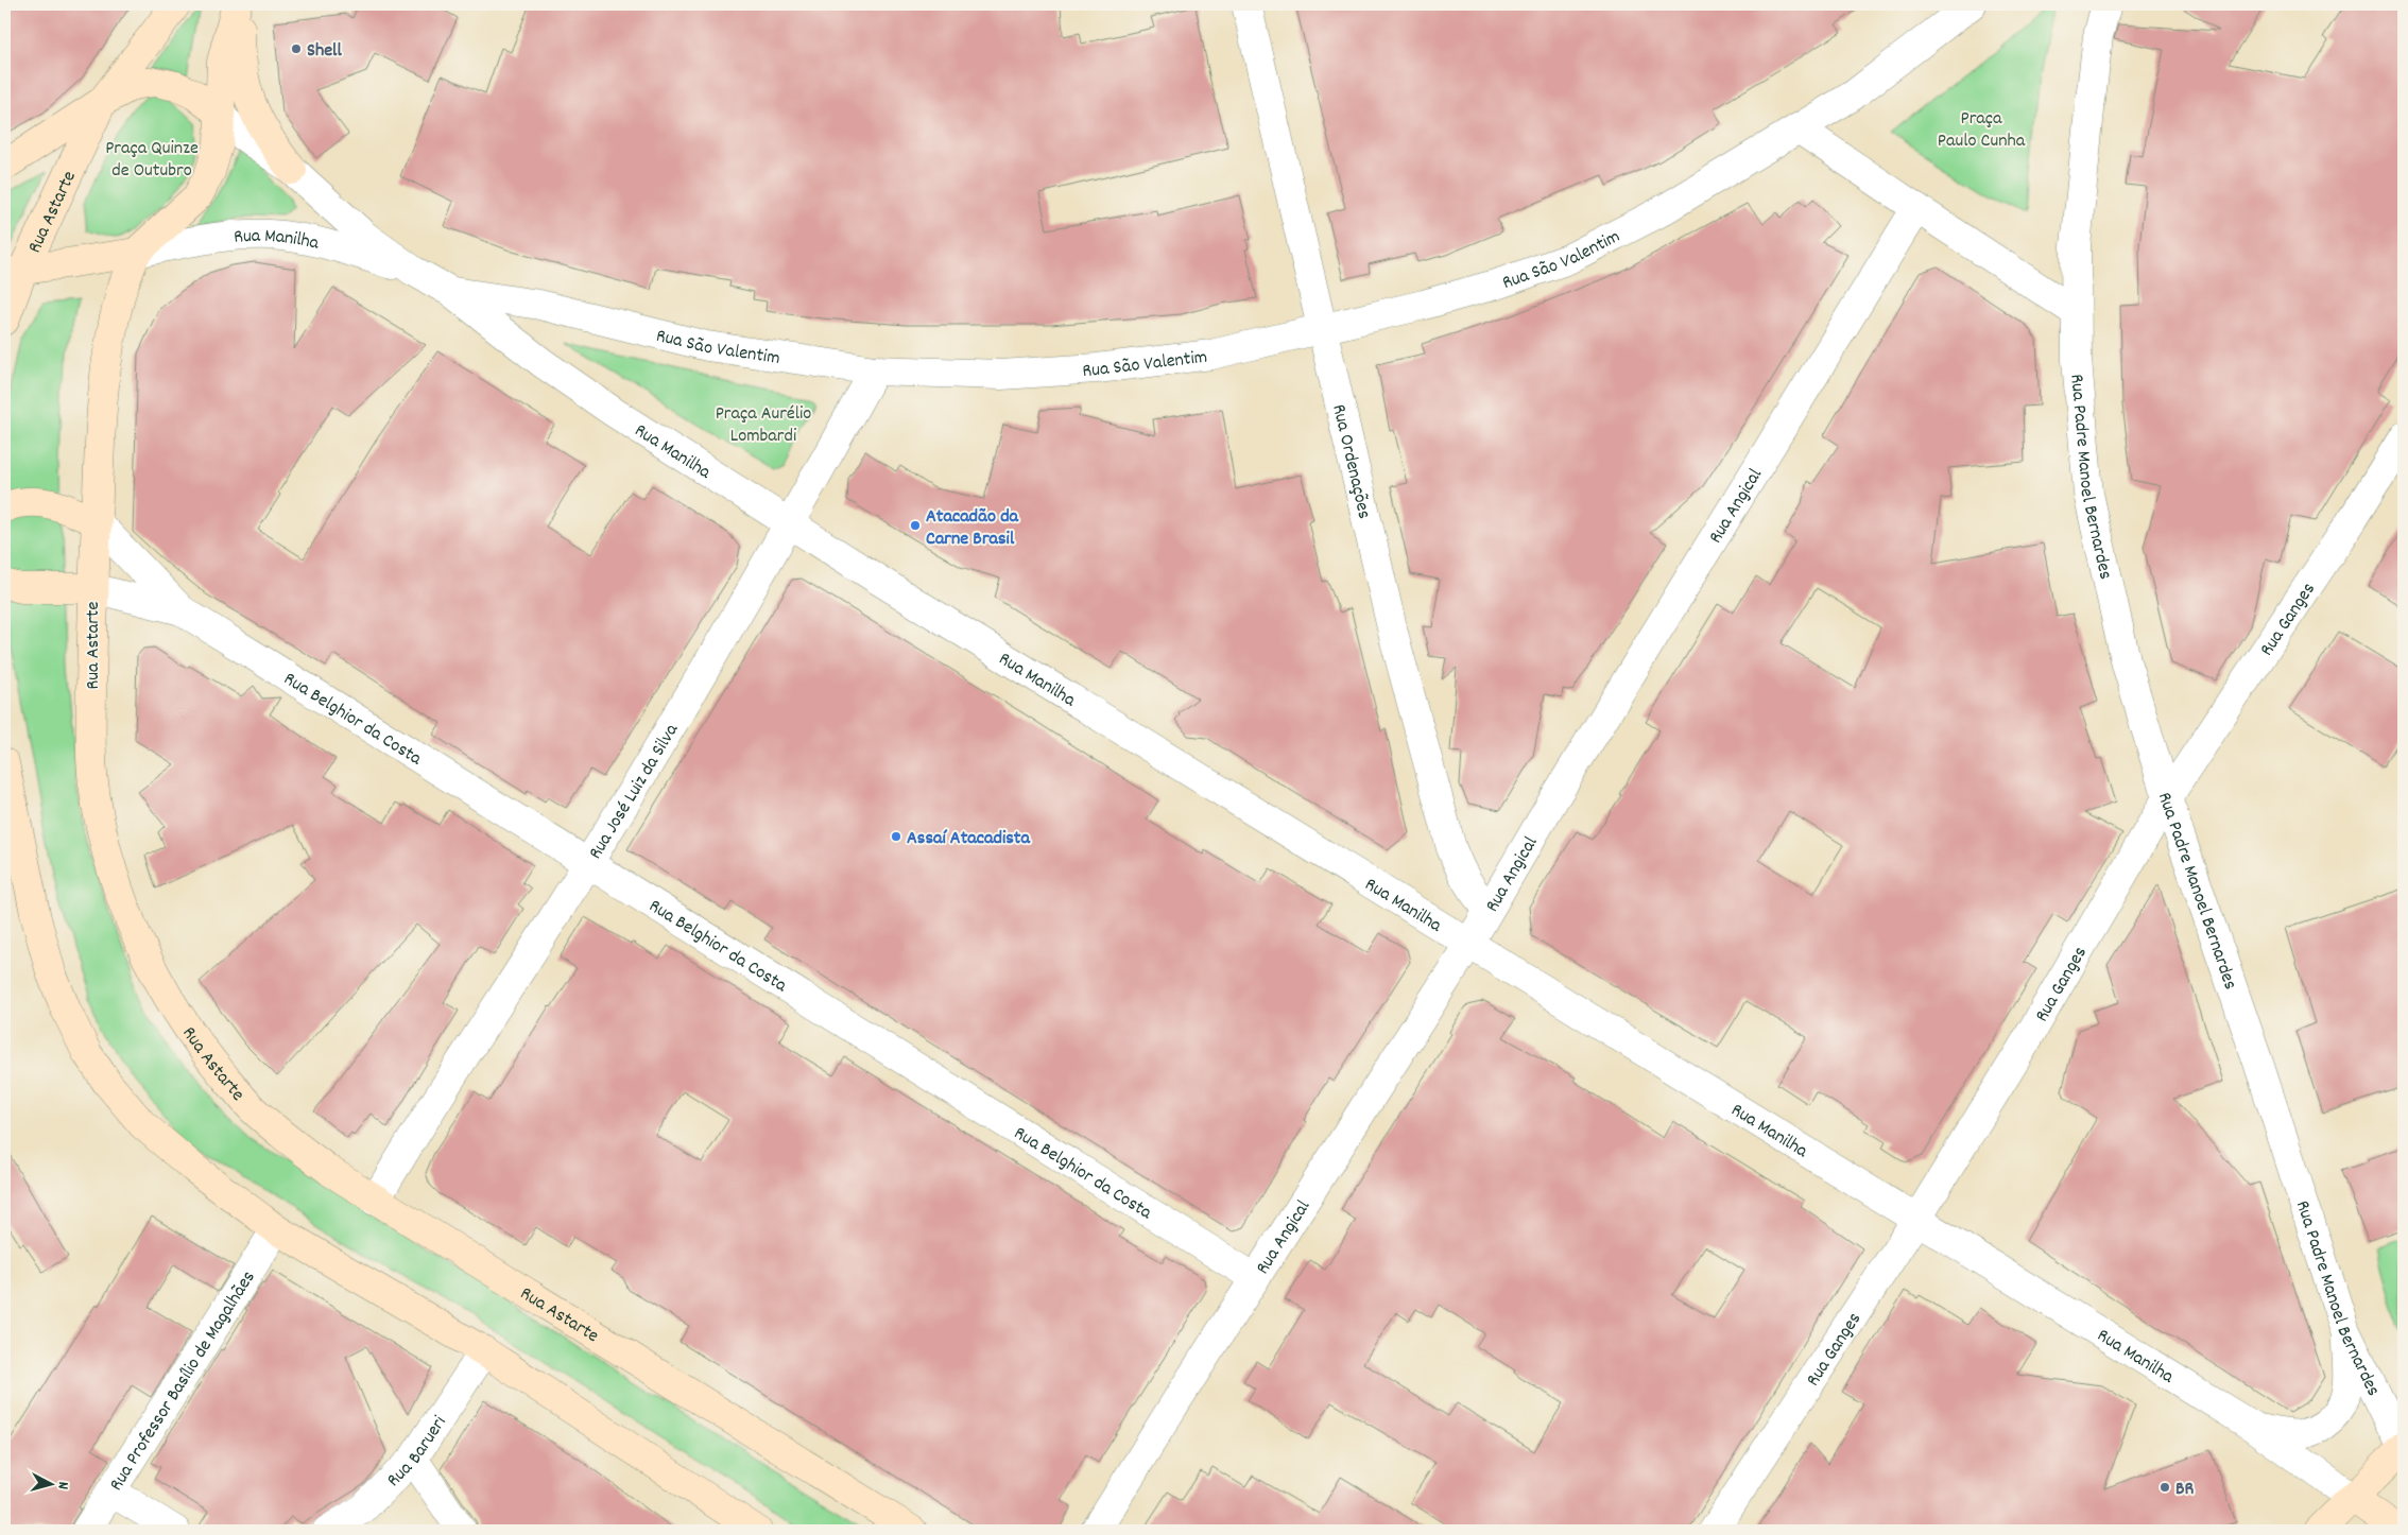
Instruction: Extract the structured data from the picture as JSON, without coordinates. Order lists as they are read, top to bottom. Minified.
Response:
{"streets":{"main road":["Rua Astarte","Rua Manilha"],"street":["Rua São Valentim","Rua Ordenações","Rua Padre Manoel Bernardes","Rua Angical","Rua Ganges","Rua Belghior da Costa","Rua José Luiz da Silva","Rua Professor Basílio de Magalhães","Rua Barueri"]},"crossings":[["Rua Astarte","Rua Manilha"],["Rua Astarte","Rua Belghior da Costa"],["Rua Astarte","Rua José Luiz da Silva"],["Rua Manilha","Rua São Valentim"],["Rua Manilha","Rua Angical"],["Rua Manilha","Rua Ganges"],["Rua Manilha","Rua José Luiz da Silva"],["Rua São Valentim","Rua Ordenações"],["Rua São Valentim","Rua José Luiz da Silva"],["Rua Ordenações","Rua Angical"],["Rua Padre Manoel Bernardes","Rua Ganges"],["Rua Angical","Rua Belghior da Costa"],["Rua Belghior da Costa","Rua José Luiz da Silva"]],"parks":["Praça Paulo Cunha","Praça Quinze de Outubro","Praça Aurélio Lombardi"],"places":["Shell","Atacadão da Carne Brasil","Assaí Atacadista","BR"],"north":"right"}
